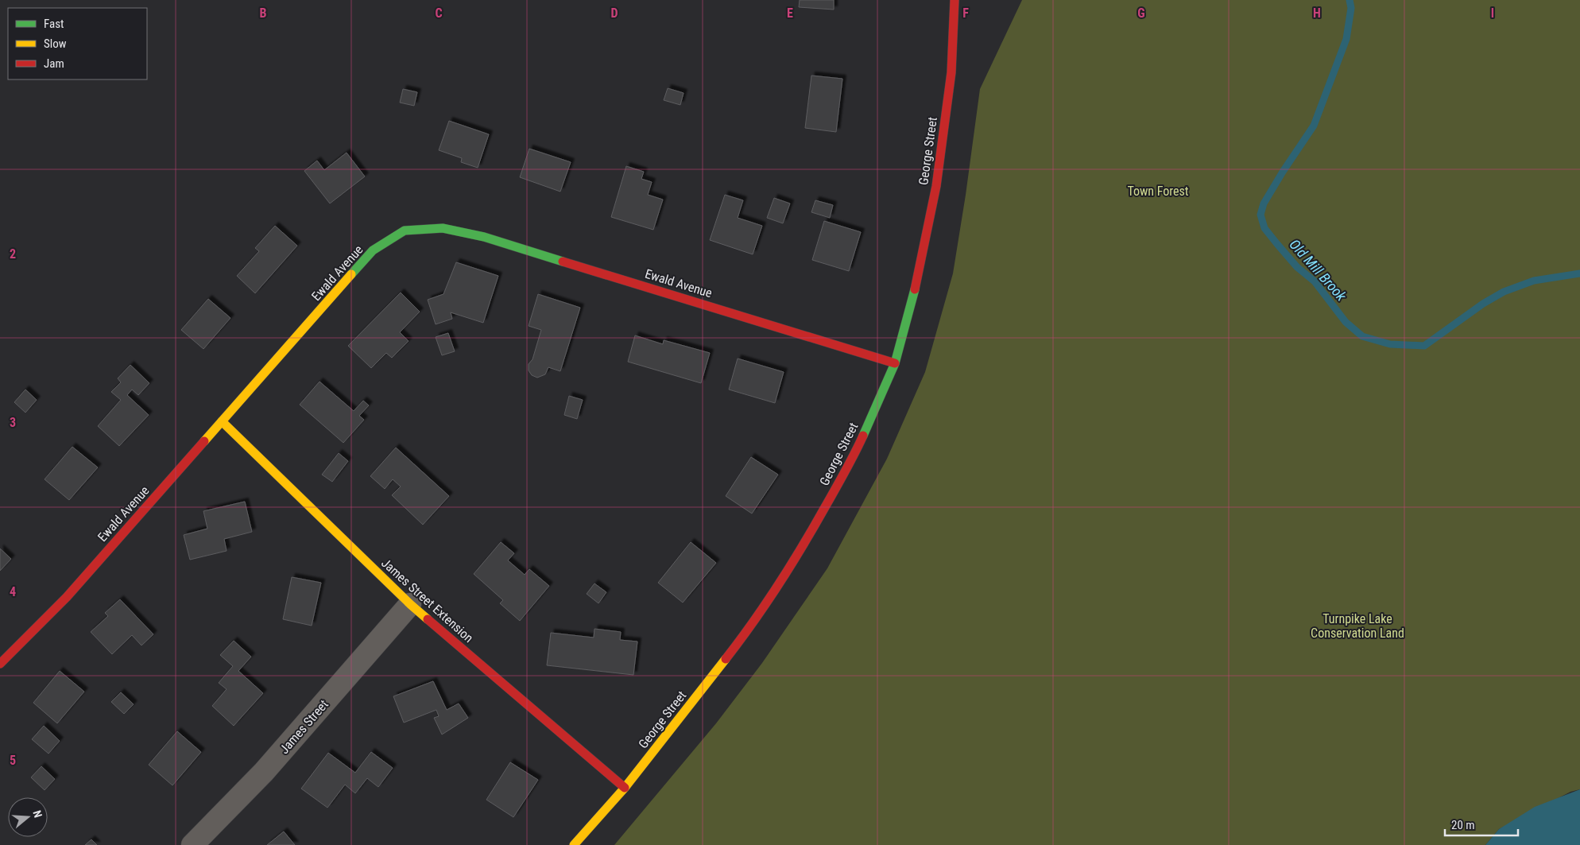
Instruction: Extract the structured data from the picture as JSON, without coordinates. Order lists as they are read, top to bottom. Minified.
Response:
{"streets":{"street":["George Street","Ewald Avenue","James Street Extension","James Street"]},"crossings":[["George Street","Ewald Avenue"],["George Street","James Street Extension"],["Ewald Avenue","James Street Extension"],["James Street Extension","James Street"]],"water":["Old Mill Brook"],"parks":["Town Forest","Turnpike Lake Conservation Land"],"legend":["Fast","Slow","Jam"],"scale_bar":"20 m","north":"right","grid":{"columns":["B","C","D","E","F","G","H","I"],"rows":["2","3","4","5"]}}
